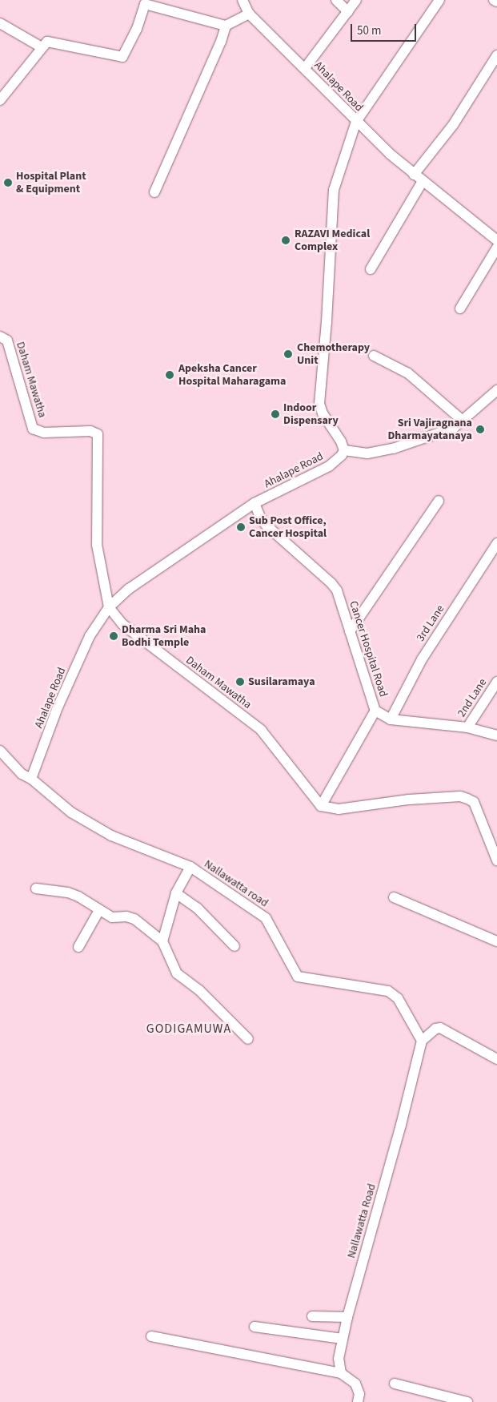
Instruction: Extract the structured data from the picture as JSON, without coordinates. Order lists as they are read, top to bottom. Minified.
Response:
{"streets":{"street":["Ahalape Road","Daham Mawatha","3rd Lane","Cancer Hospital Road","2nd Lane","Nallawatta road","Nallawatta Road"]},"crossings":[["Ahalape Road","Daham Mawatha"],["Ahalape Road","Cancer Hospital Road"],["Ahalape Road","Nallawatta road"],["3rd Lane","Cancer Hospital Road"],["Cancer Hospital Road","2nd Lane"],["Nallawatta road","Nallawatta Road"]],"districts":["GODIGAMUWA"],"places":["Hospital Plant & Equipment","RAZAVI Medical Complex","Chemotherapy Unit","Apeksha Cancer Hospital Maharagama","Indoor Dispensary","Sri Vajiragnana Dharmayatanaya","Sub Post Office, Cancer Hospital","Dharma Sri Maha Bodhi Temple","Susilaramaya"],"scale_bar":"50 m"}
